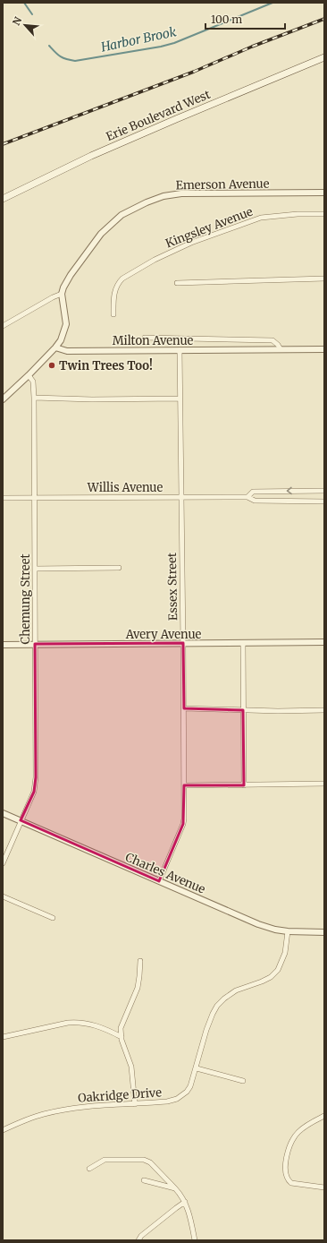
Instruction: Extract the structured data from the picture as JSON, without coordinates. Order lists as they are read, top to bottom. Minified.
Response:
{"streets":{"main road":["Erie Boulevard West"],"street":["Emerson Avenue","Kingsley Avenue","Milton Avenue","Willis Avenue","Essex Street","Chemung Street","Avery Avenue","Charles Avenue","Oakridge Drive"]},"crossings":[["Milton Avenue","Essex Street"],["Willis Avenue","Essex Street"],["Willis Avenue","Chemung Street"],["Essex Street","Avery Avenue"],["Essex Street","Charles Avenue"],["Chemung Street","Avery Avenue"],["Chemung Street","Charles Avenue"],["Charles Avenue","Oakridge Drive"]],"water":["Harbor Brook"],"places":["Twin Trees Too!"],"scale_bar":"100 m","north":"top left"}
